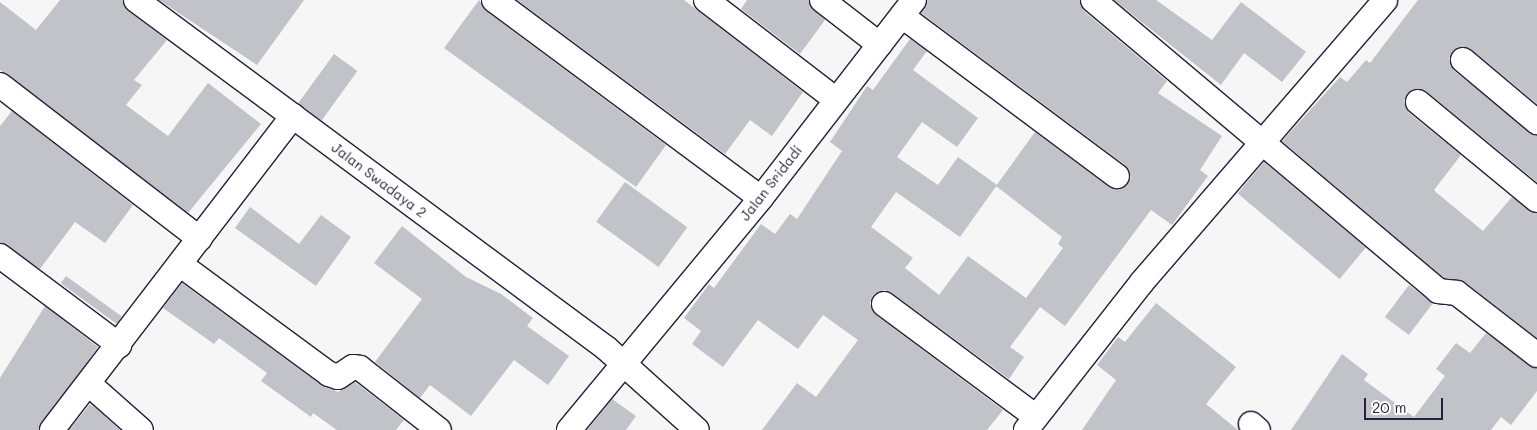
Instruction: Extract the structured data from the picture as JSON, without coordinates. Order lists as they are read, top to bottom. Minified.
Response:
{"streets":{"street":["Jalan Swadaya 2","Jalan Sridadi"]},"crossings":[["Jalan Swadaya 2","Jalan Sridadi"]],"scale_bar":"20 m"}
